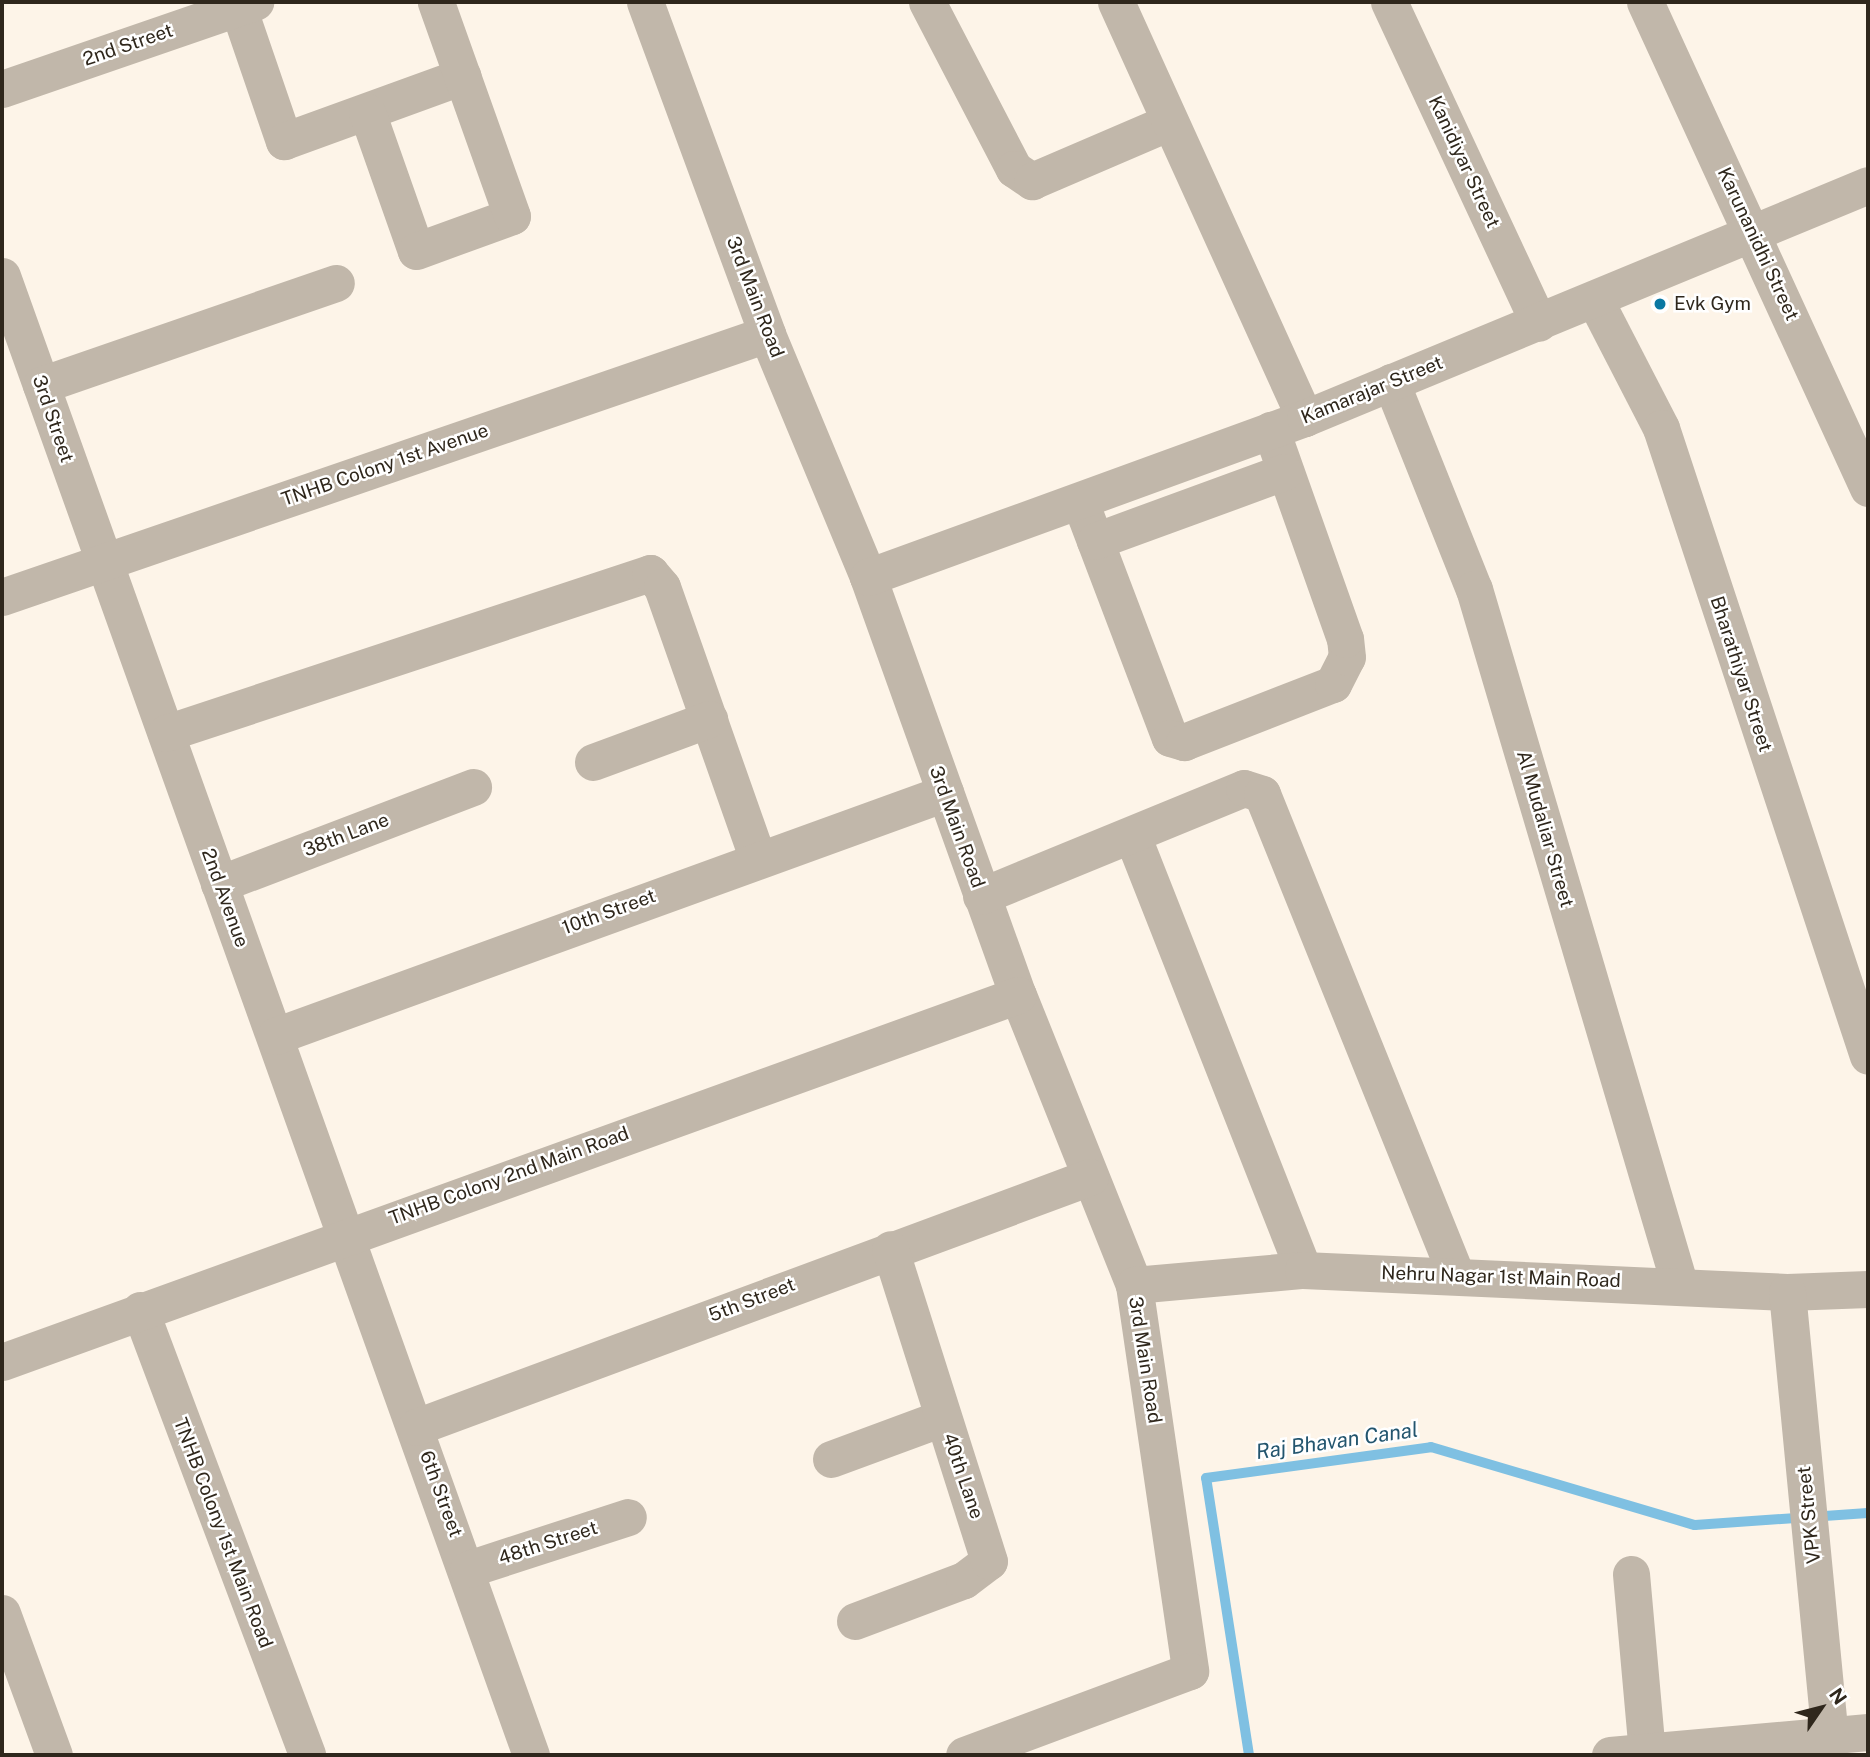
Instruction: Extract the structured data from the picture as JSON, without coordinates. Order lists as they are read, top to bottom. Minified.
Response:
{"streets":{"street":["2nd Street","Kanidiyar Street","Karunanidhi Street","3rd Main Road","Kamarajar Street","3rd Street","TNHB Colony 1st Avenue","Bharathiyar Street","Al Mudaliar Street","38th Lane","2nd Avenue","10th Street","TNHB Colony 2nd Main Road","Nehru Nagar 1st Main Road","5th Street","40th Lane","6th Street","VPK Street","TNHB Colony 1st Main Road","48th Street"]},"crossings":[["Kanidiyar Street","Kamarajar Street"],["Karunanidhi Street","Kamarajar Street"],["3rd Main Road","Kamarajar Street"],["3rd Main Road","TNHB Colony 1st Avenue"],["3rd Main Road","10th Street"],["3rd Main Road","TNHB Colony 2nd Main Road"],["3rd Main Road","Nehru Nagar 1st Main Road"],["3rd Main Road","5th Street"],["Kamarajar Street","Bharathiyar Street"],["Kamarajar Street","Al Mudaliar Street"],["3rd Street","TNHB Colony 1st Avenue"],["3rd Street","2nd Avenue"],["TNHB Colony 1st Avenue","2nd Avenue"],["Al Mudaliar Street","Nehru Nagar 1st Main Road"],["38th Lane","2nd Avenue"],["2nd Avenue","10th Street"],["2nd Avenue","TNHB Colony 2nd Main Road"],["2nd Avenue","6th Street"],["TNHB Colony 2nd Main Road","6th Street"],["TNHB Colony 2nd Main Road","TNHB Colony 1st Main Road"],["Nehru Nagar 1st Main Road","VPK Street"],["5th Street","40th Lane"],["5th Street","6th Street"],["6th Street","48th Street"]],"water":["Raj Bhavan Canal"],"places":["Evk Gym"],"north":"top right"}
